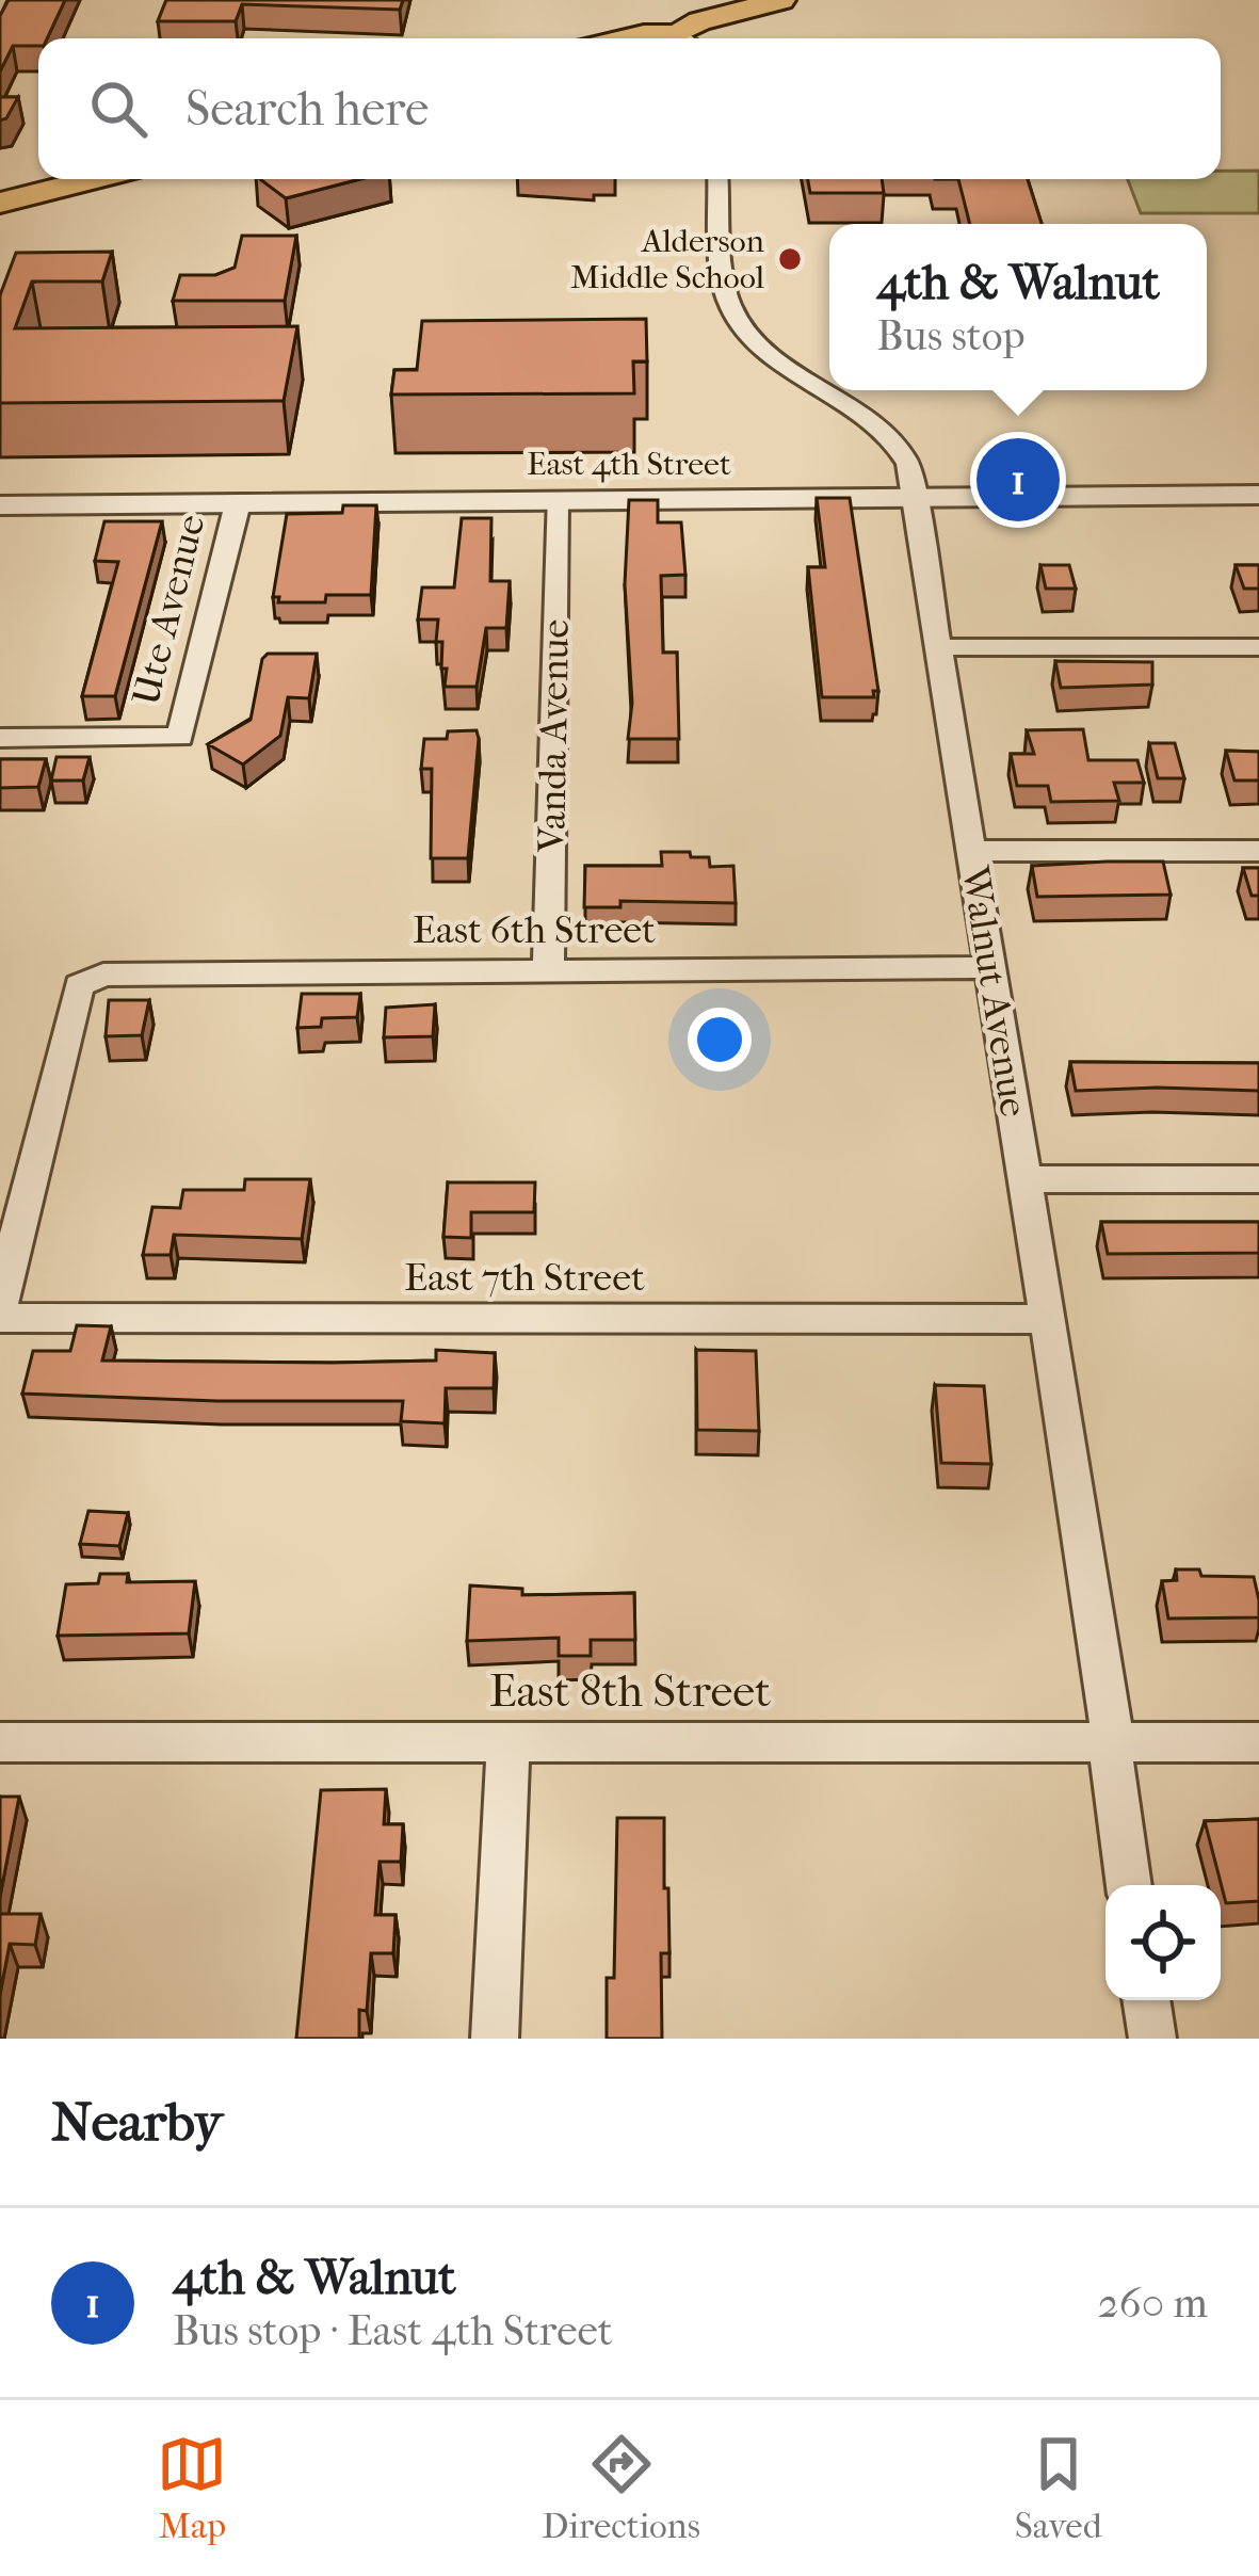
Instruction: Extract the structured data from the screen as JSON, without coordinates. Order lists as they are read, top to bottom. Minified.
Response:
{"streets":{"street":["East 4th Street","Ute Avenue","Vanda Avenue","East 6th Street","Walnut Avenue","East 7th Street","East 8th Street"]},"crossings":[["East 4th Street","Ute Avenue"],["East 4th Street","Vanda Avenue"],["East 4th Street","Walnut Avenue"],["Vanda Avenue","East 6th Street"],["East 6th Street","Walnut Avenue"],["Walnut Avenue","East 7th Street"],["Walnut Avenue","East 8th Street"]],"places":["Alderson Middle School"],"page":{"search":"Search here","popup":["4th & Walnut","Bus stop"],"pins":"1","heading":"Nearby","list":[{"mark":"1","name":"4th & Walnut","note":"Bus stop · East 4th Street","value":"260 m"}],"nav":["Map","Directions","Saved"]}}
